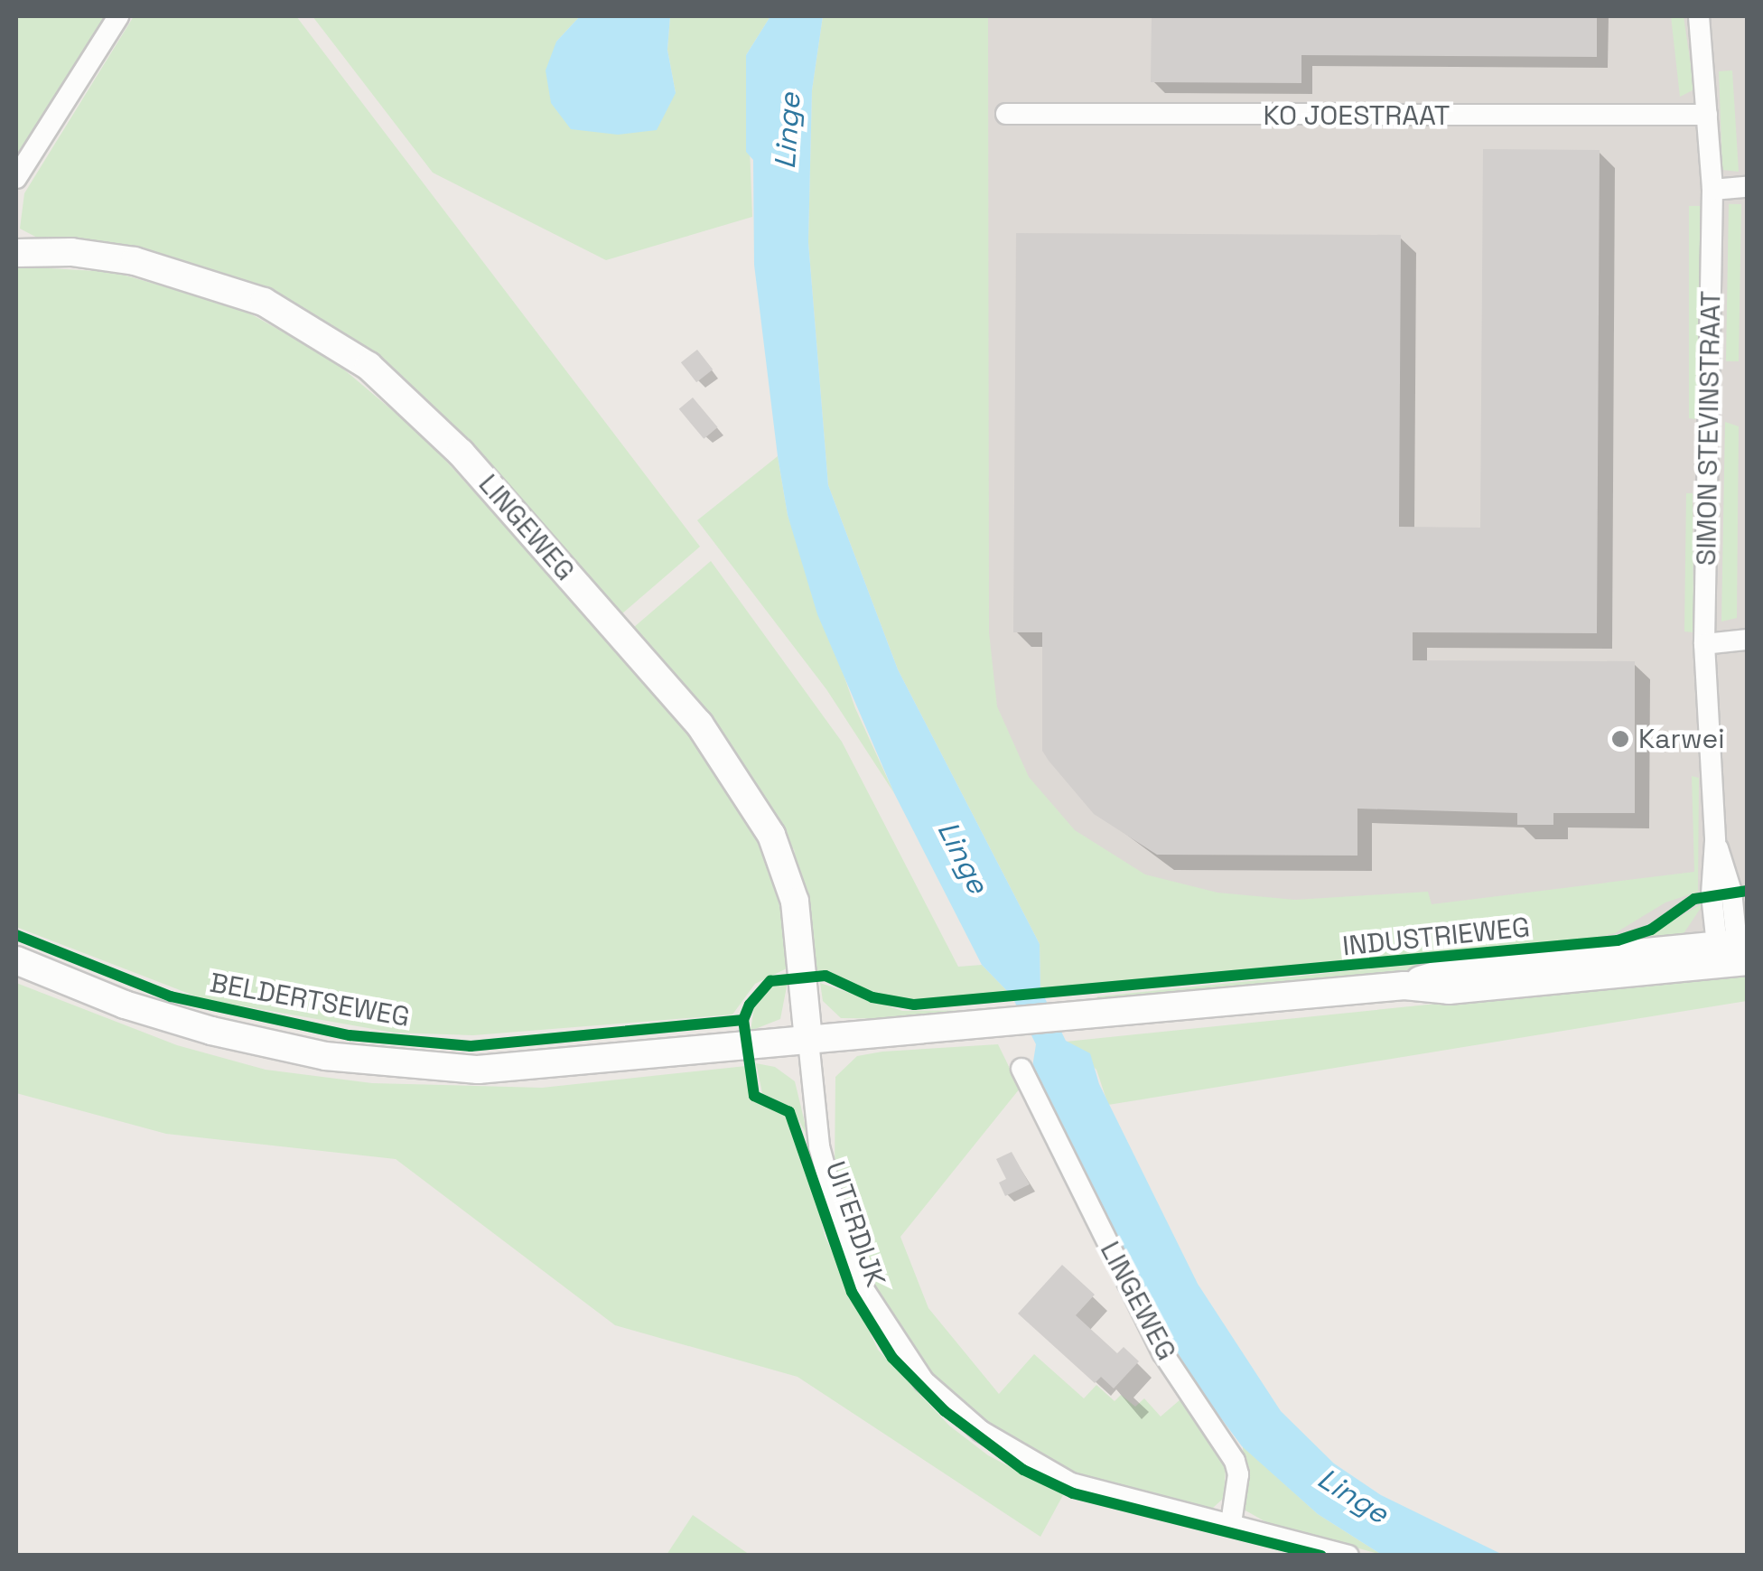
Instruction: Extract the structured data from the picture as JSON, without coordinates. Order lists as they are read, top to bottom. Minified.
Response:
{"streets":{"main road":["LINGEWEG","INDUSTRIEWEG","BELDERTSEWEG"],"street":["KO JOESTRAAT","SIMON STEVINSTRAAT","UITERDIJK"]},"crossings":[["KO JOESTRAAT","SIMON STEVINSTRAAT"],["SIMON STEVINSTRAAT","INDUSTRIEWEG"],["LINGEWEG","INDUSTRIEWEG"],["LINGEWEG","BELDERTSEWEG"],["LINGEWEG","UITERDIJK"],["INDUSTRIEWEG","BELDERTSEWEG"],["INDUSTRIEWEG","UITERDIJK"],["BELDERTSEWEG","UITERDIJK"]],"water":["Linge"],"places":["Karwei"]}
